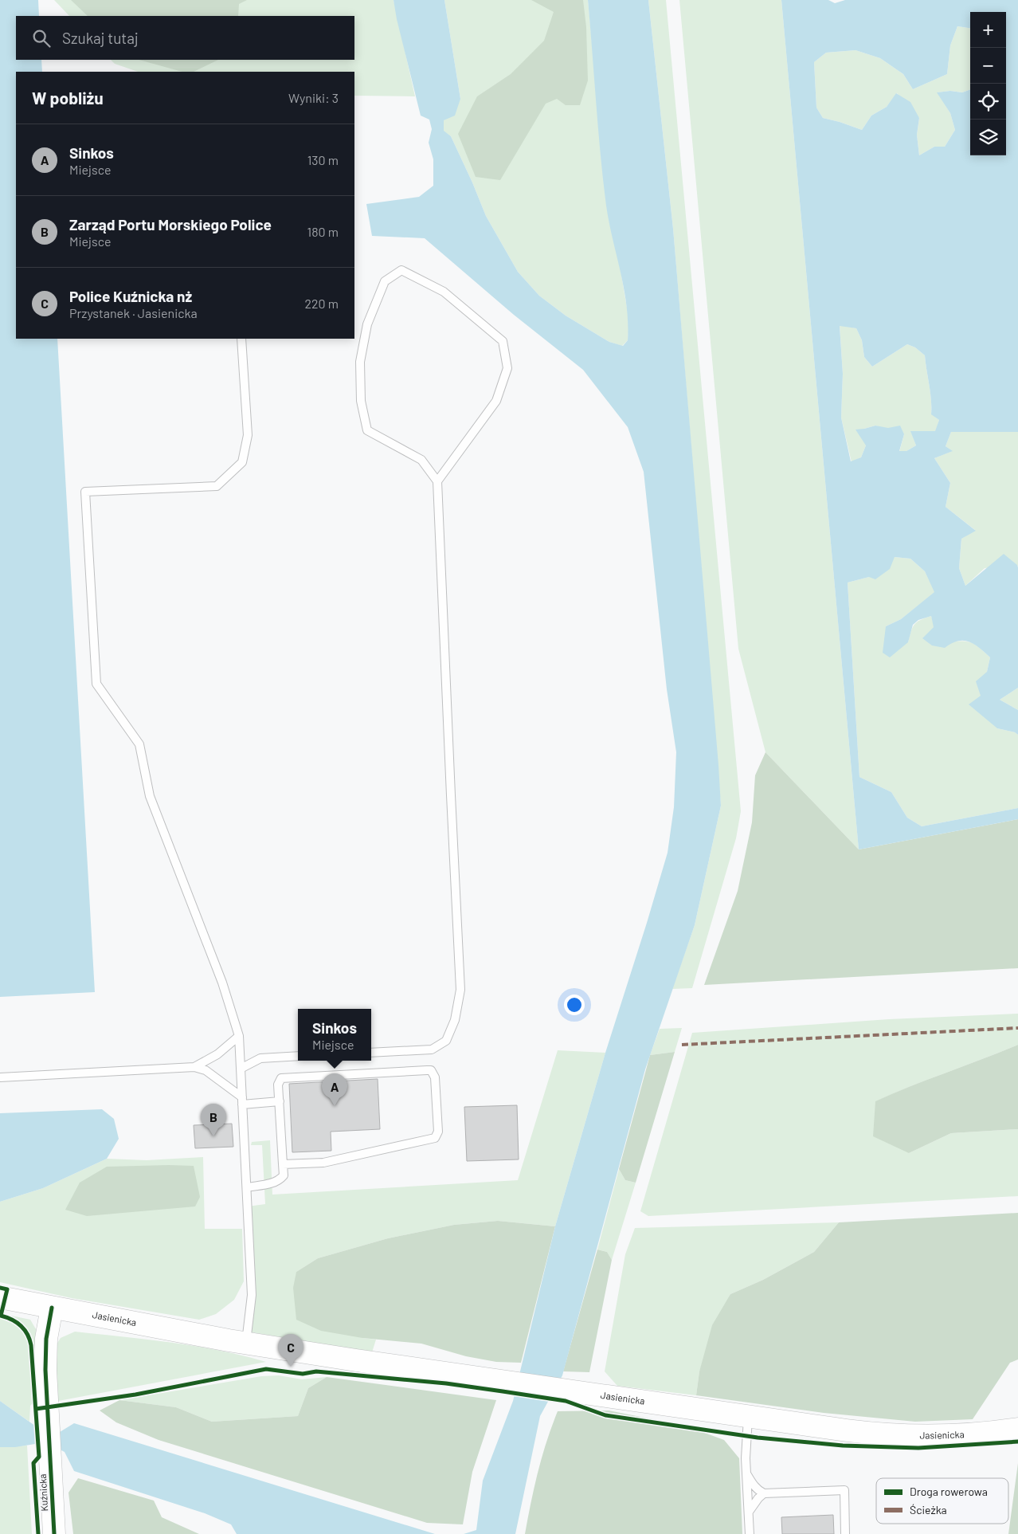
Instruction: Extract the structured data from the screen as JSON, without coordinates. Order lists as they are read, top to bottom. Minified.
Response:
{"streets":{"main road":["Jasienicka","Kuźnicka"]},"crossings":[["Jasienicka","Kuźnicka"]],"legend":["Droga rowerowa","Ścieżka"],"page":{"map_buttons":["+","−"],"search":"Szukaj tutaj","heading":["W pobliżu","Wyniki: 3"],"list":[{"mark":"A","name":"Sinkos","note":"Miejsce","value":"130 m"},{"mark":"B","name":"Zarząd Portu Morskiego Police","note":"Miejsce","value":"180 m"},{"mark":"C","name":"Police Kuźnicka nż","note":"Przystanek · Jasienicka","value":"220 m"}],"popup":["Sinkos","Miejsce"],"pins":["A","B","C"]}}
